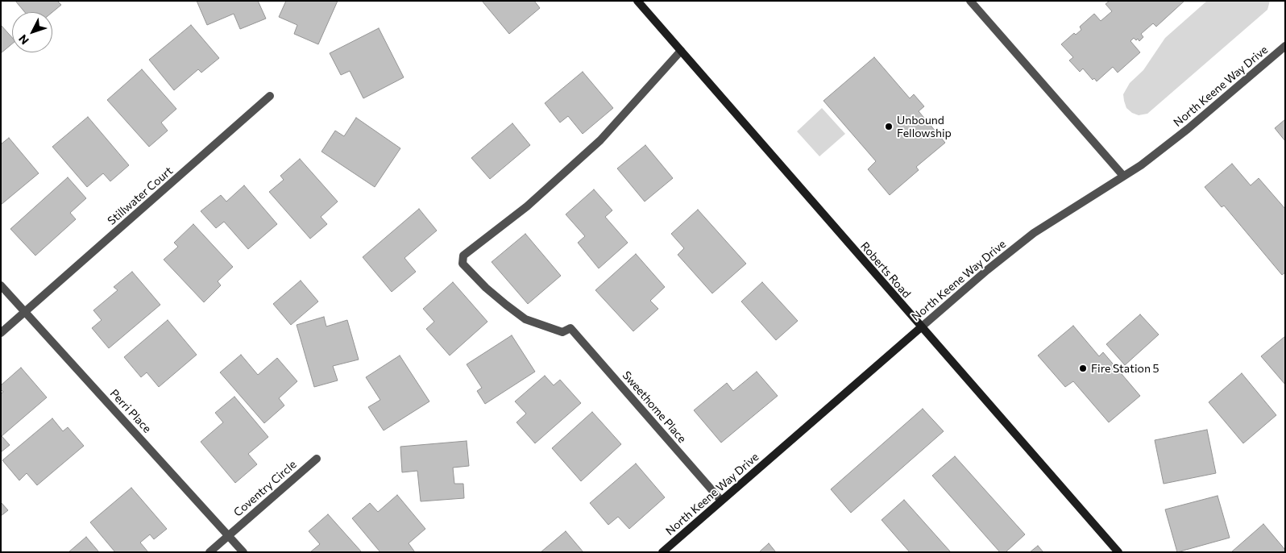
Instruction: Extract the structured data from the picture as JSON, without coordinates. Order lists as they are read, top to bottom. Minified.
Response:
{"streets":{"street":["North Keene Way Drive","Stillwater Court","Roberts Road","Sweethome Place","Perri Place","Coventry Circle"]},"crossings":[["North Keene Way Drive","Roberts Road"],["North Keene Way Drive","Sweethome Place"],["Stillwater Court","Perri Place"],["Roberts Road","Sweethome Place"],["Perri Place","Coventry Circle"]],"places":["Unbound Fellowship","Fire Station 5"],"north":"bottom left"}
